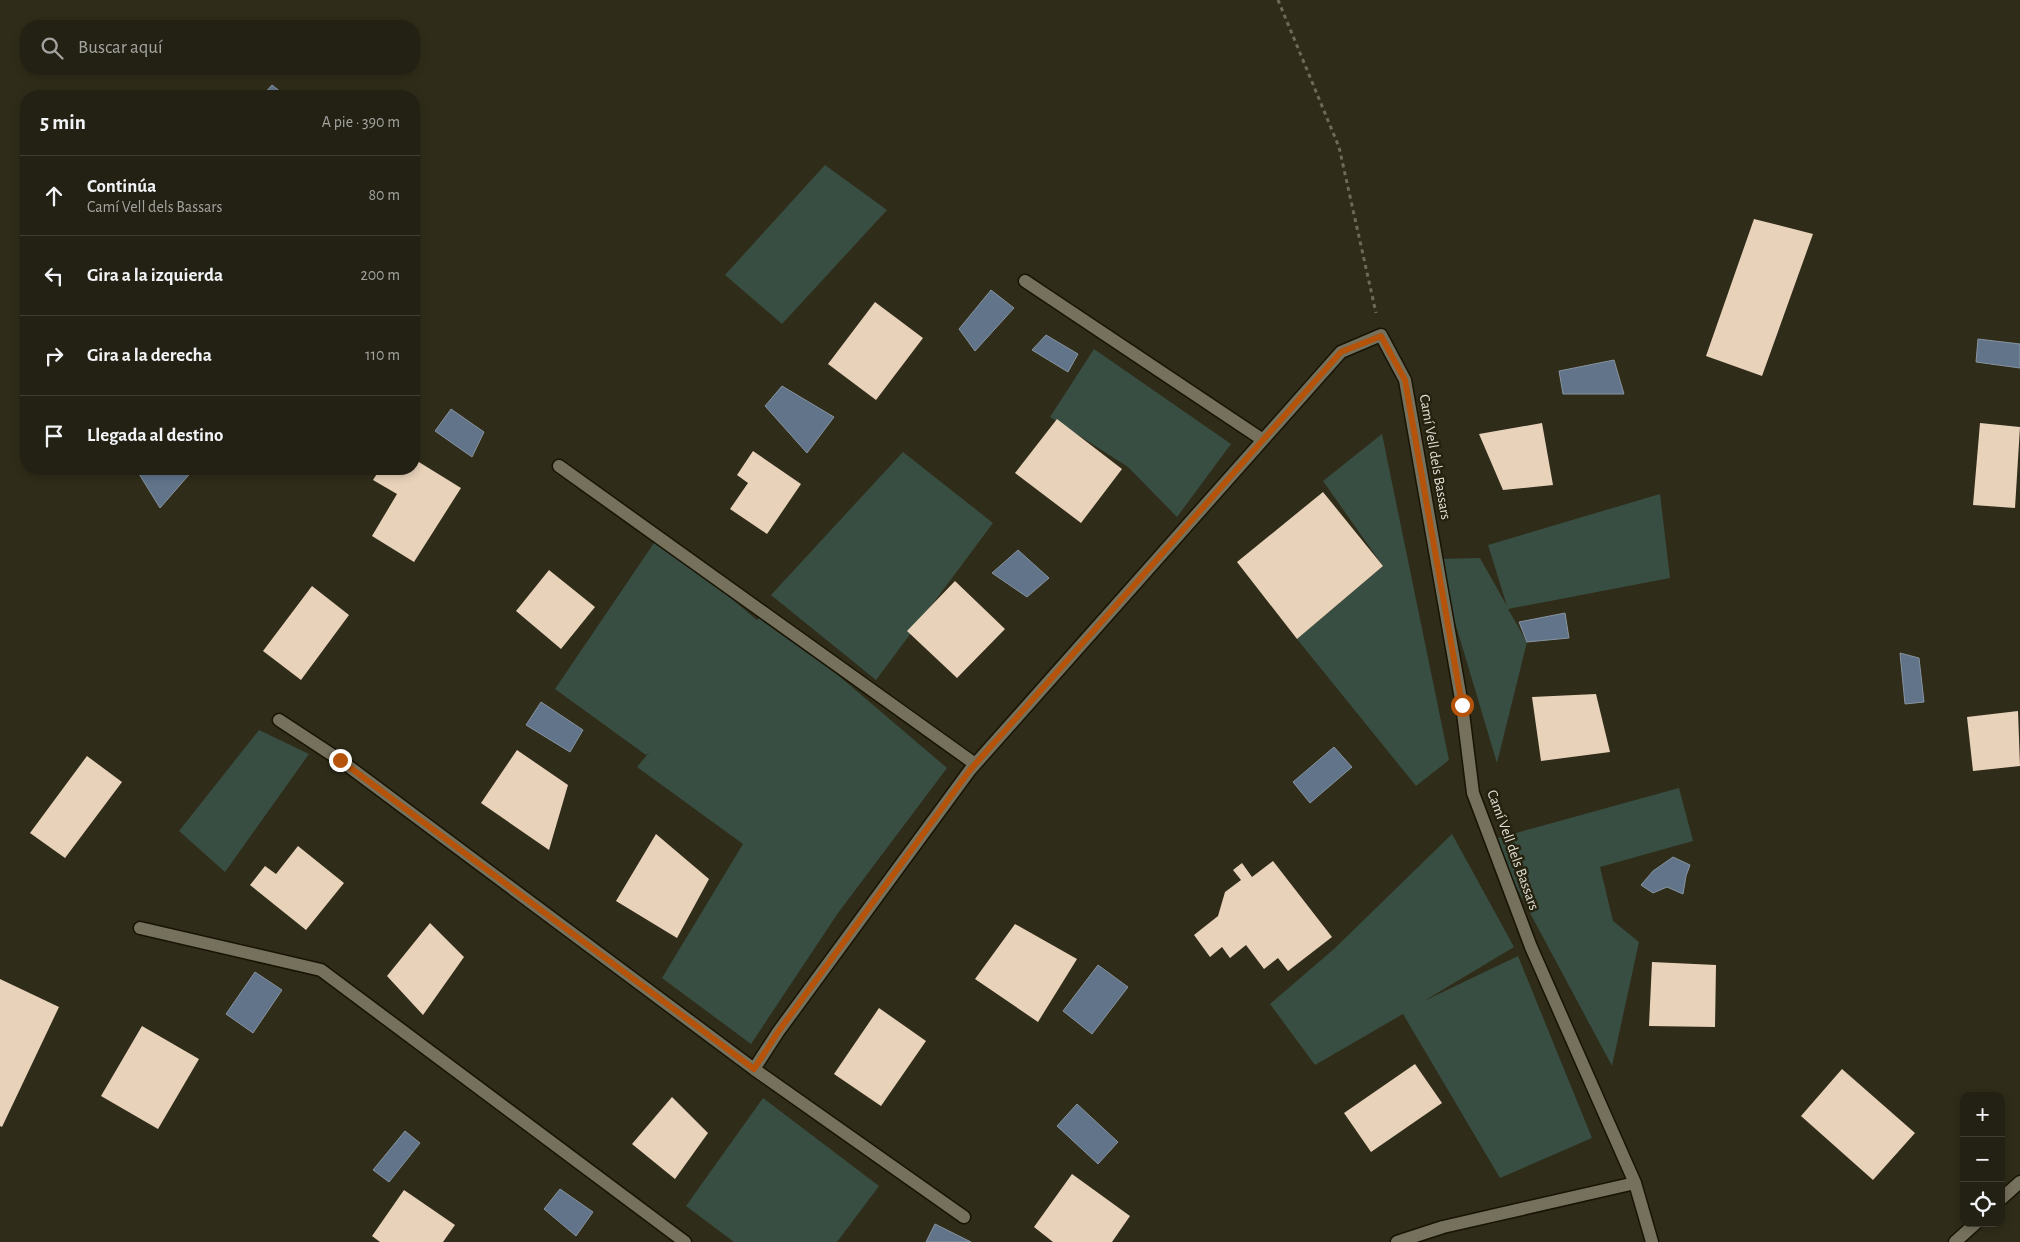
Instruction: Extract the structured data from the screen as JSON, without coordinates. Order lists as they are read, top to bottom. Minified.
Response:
{"streets":{"street":["Camí Vell dels Bassars"]},"page":{"search":"Buscar aquí","heading":["5 min","A pie · 390 m"],"list":[["Continúa","Camí Vell dels Bassars","80 m"],["Gira a la izquierda","200 m"],["Gira a la derecha","110 m"],"Llegada al destino"],"map_buttons":["+","−"]}}
